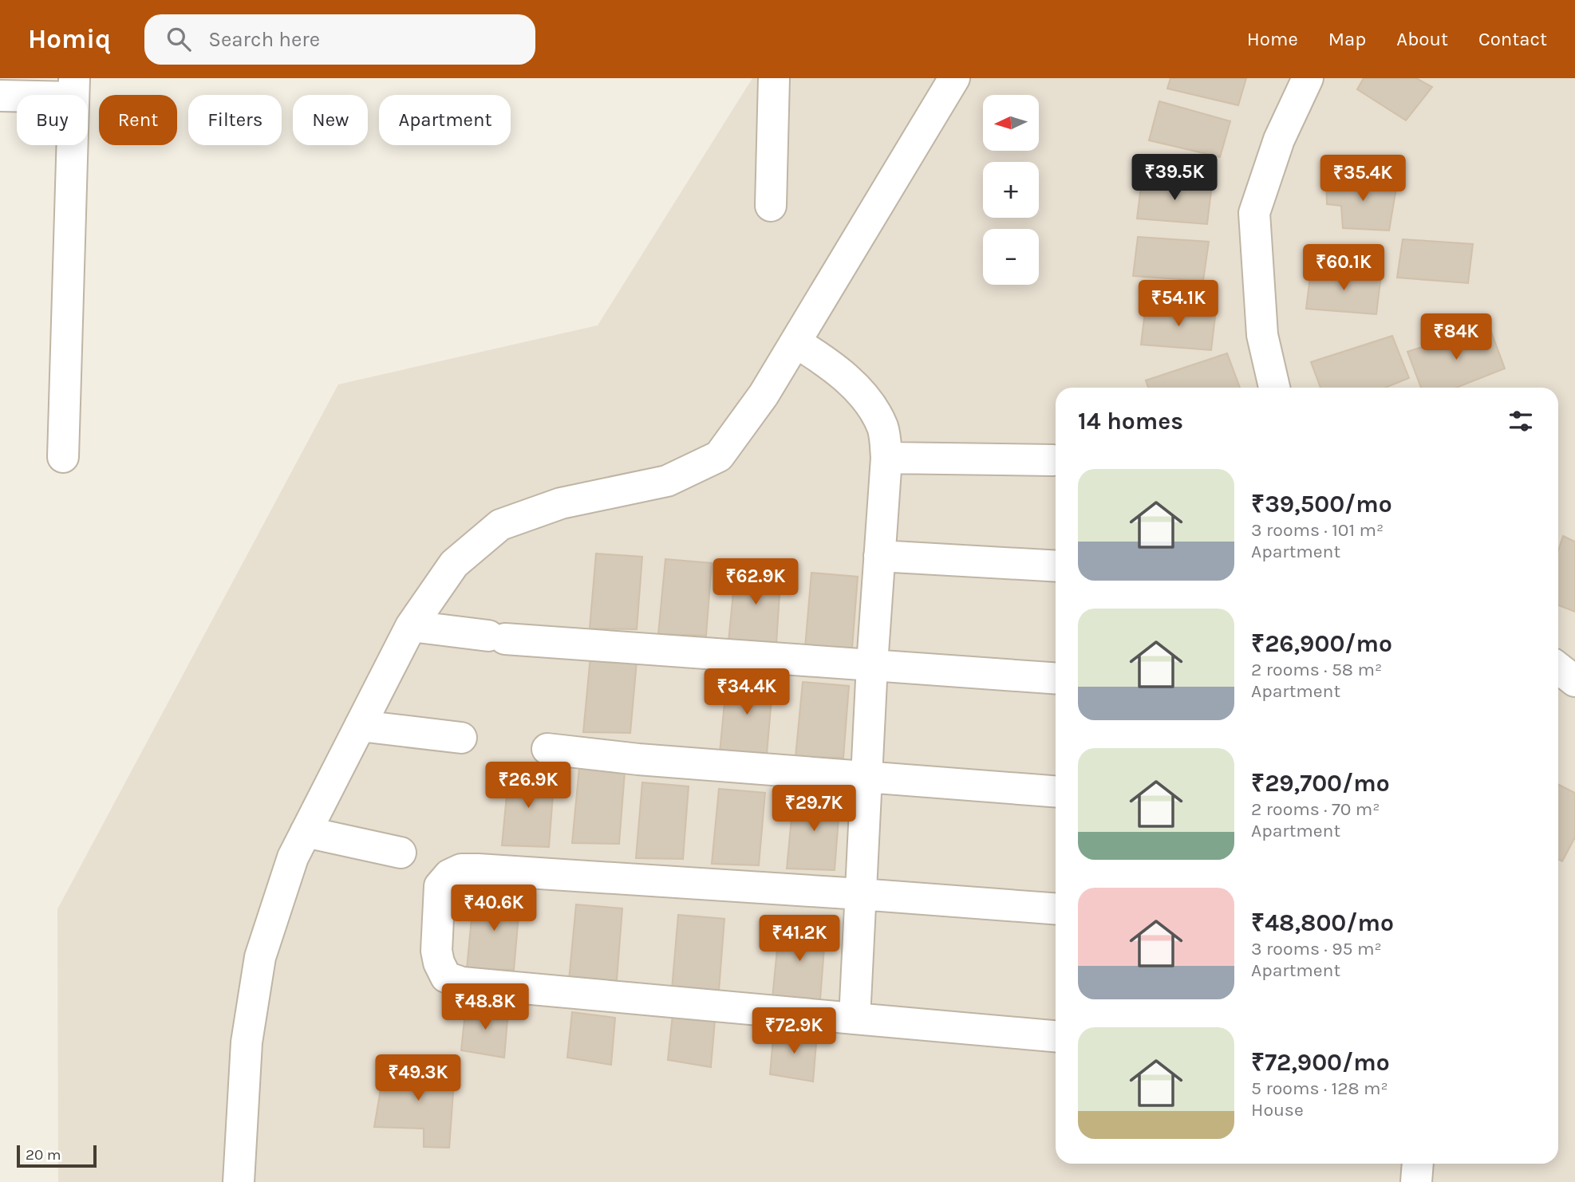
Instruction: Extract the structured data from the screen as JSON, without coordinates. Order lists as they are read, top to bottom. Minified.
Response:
{"scale_bar":"20 m","north":"left","page":{"header":"Homiq","search":"Search here","nav":["Home","Map","About","Contact"],"map_buttons":["+","−"],"chip":["Buy","Rent","Filters","New","Apartment"],"price":["₹39.5K","₹35.4K","₹60.1K","₹54.1K","₹84K","₹62.9K","₹34.4K","₹26.9K","₹29.7K","₹40.6K","₹41.2K","₹48.8K","₹72.9K","₹49.3K"],"heading":"14 homes","list":[{"name":"₹39,500/mo","note":"3 rooms · 101 m² · Apartment"},{"name":"₹26,900/mo","note":"2 rooms · 58 m² · Apartment"},{"name":"₹29,700/mo","note":"2 rooms · 70 m² · Apartment"},{"name":"₹48,800/mo","note":"3 rooms · 95 m² · Apartment"},{"name":"₹72,900/mo","note":"5 rooms · 128 m² · House"}],"scale":"20 m"}}
